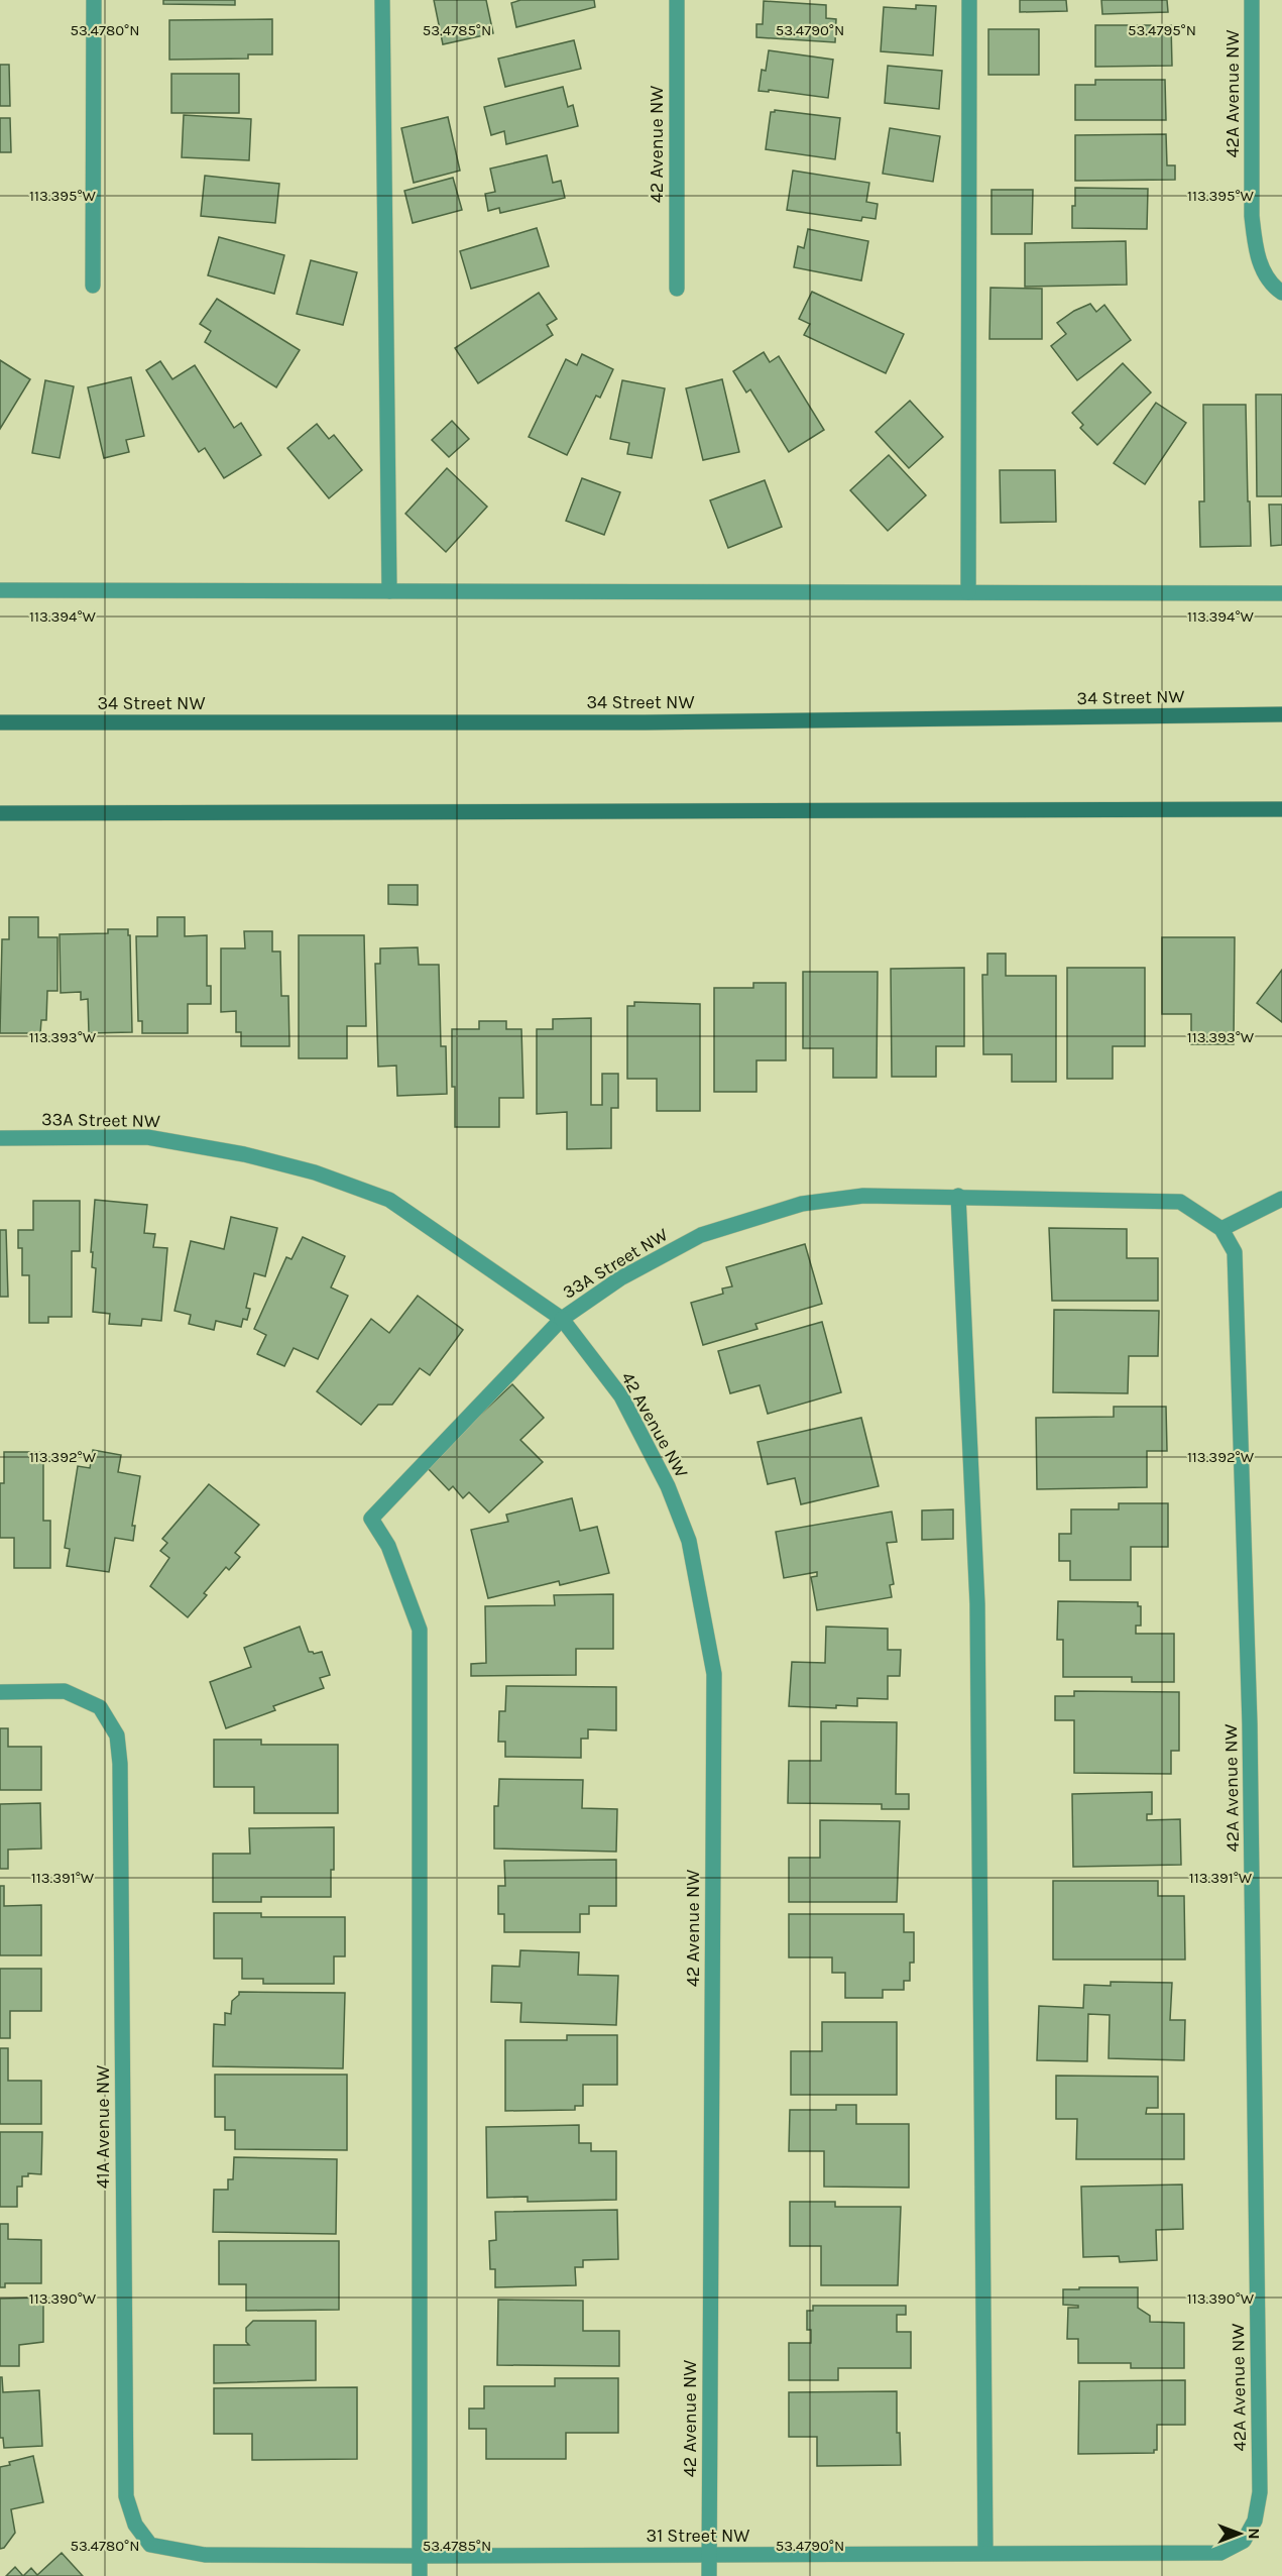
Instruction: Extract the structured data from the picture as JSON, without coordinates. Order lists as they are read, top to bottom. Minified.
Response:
{"streets":{"main road":["34 Street NW"],"street":["42A Avenue NW","42 Avenue NW","33A Street NW","41A Avenue NW","31 Street NW"]},"crossings":[["42A Avenue NW","33A Street NW"],["42A Avenue NW","31 Street NW"],["42 Avenue NW","33A Street NW"],["42 Avenue NW","31 Street NW"],["41A Avenue NW","31 Street NW"]],"north":"right","coordinates":["53.4780°N","53.4785°N","53.4790°N","53.4795°N","113.395°W","113.394°W","113.393°W","113.392°W","113.391°W","113.390°W"]}
